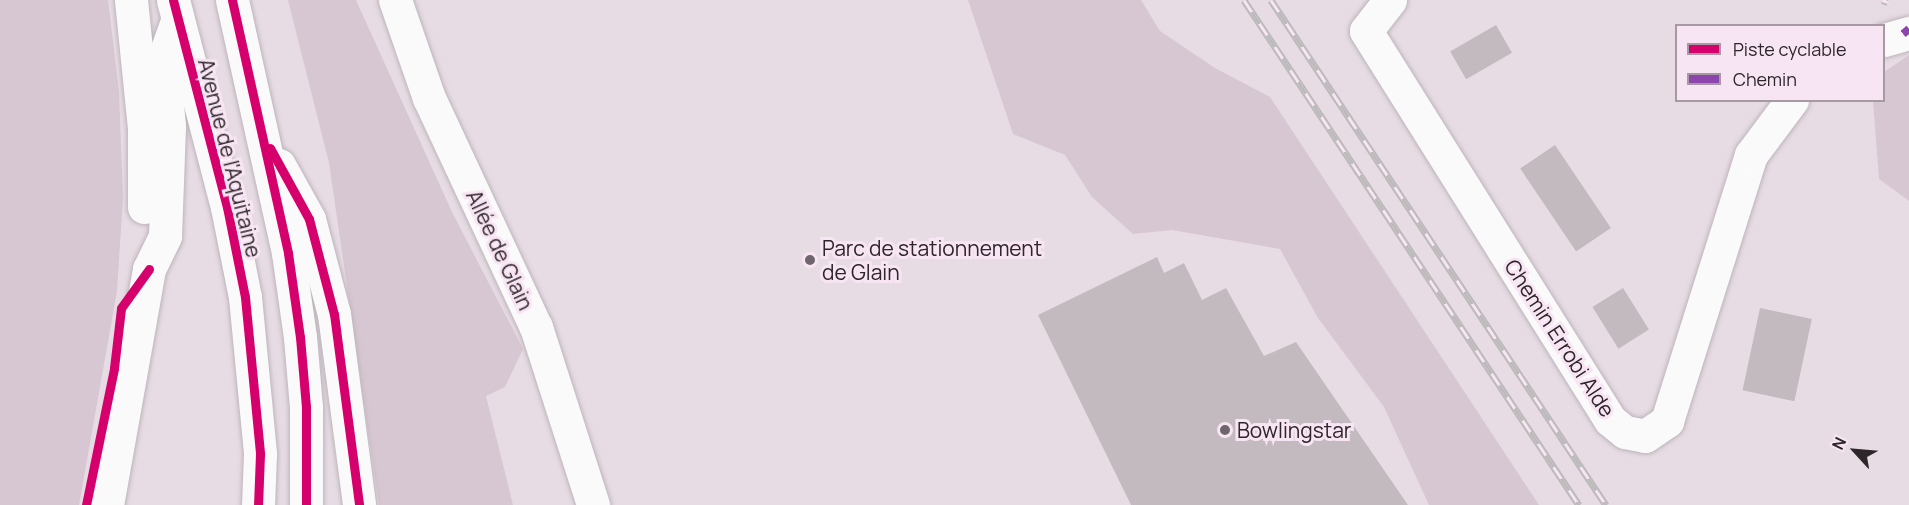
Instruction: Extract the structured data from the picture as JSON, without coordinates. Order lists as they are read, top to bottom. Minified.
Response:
{"streets":{"main road":["Avenue de l'Aquitaine","Allée de Glain","Chemin Errobi Alde"]},"places":["Parc de stationnement de Glain","Bowlingstar"],"legend":["Piste cyclable","Chemin"],"north":"top left"}
